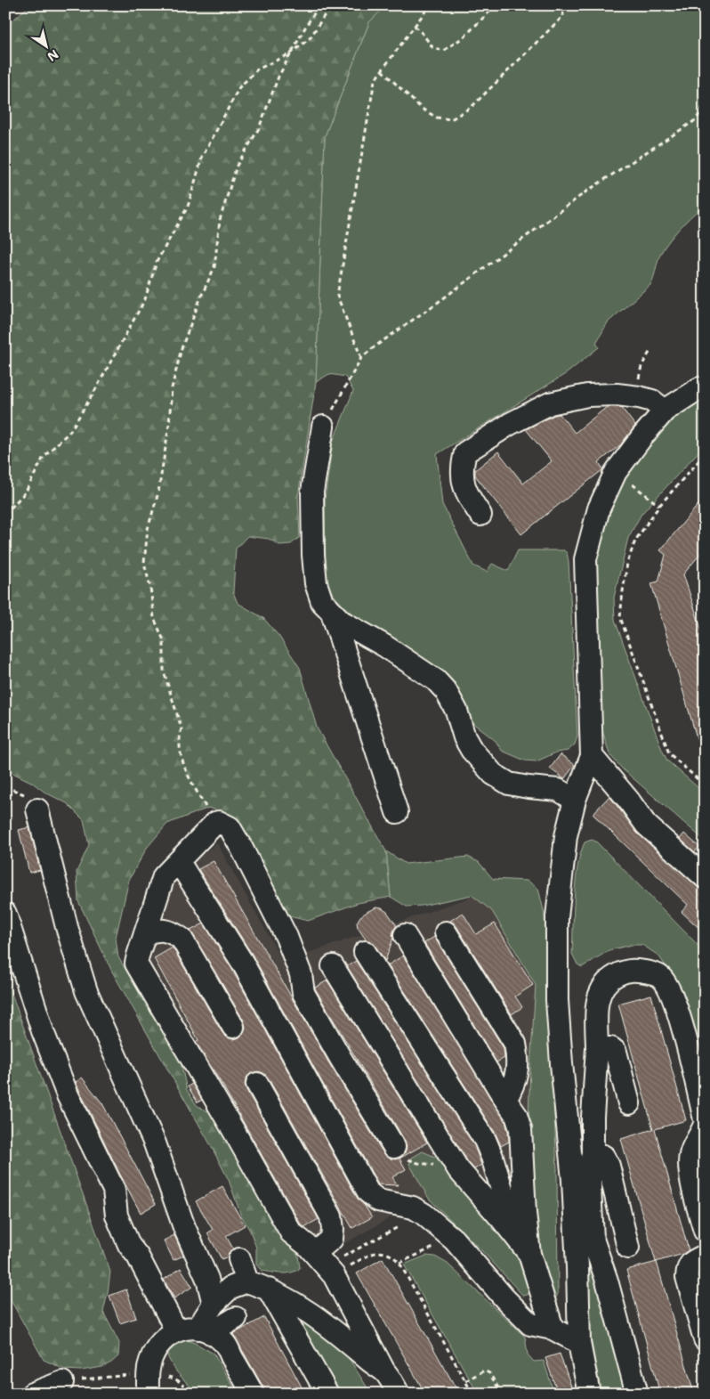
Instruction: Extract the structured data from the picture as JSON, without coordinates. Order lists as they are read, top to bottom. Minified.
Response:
{"north":"bottom right"}
